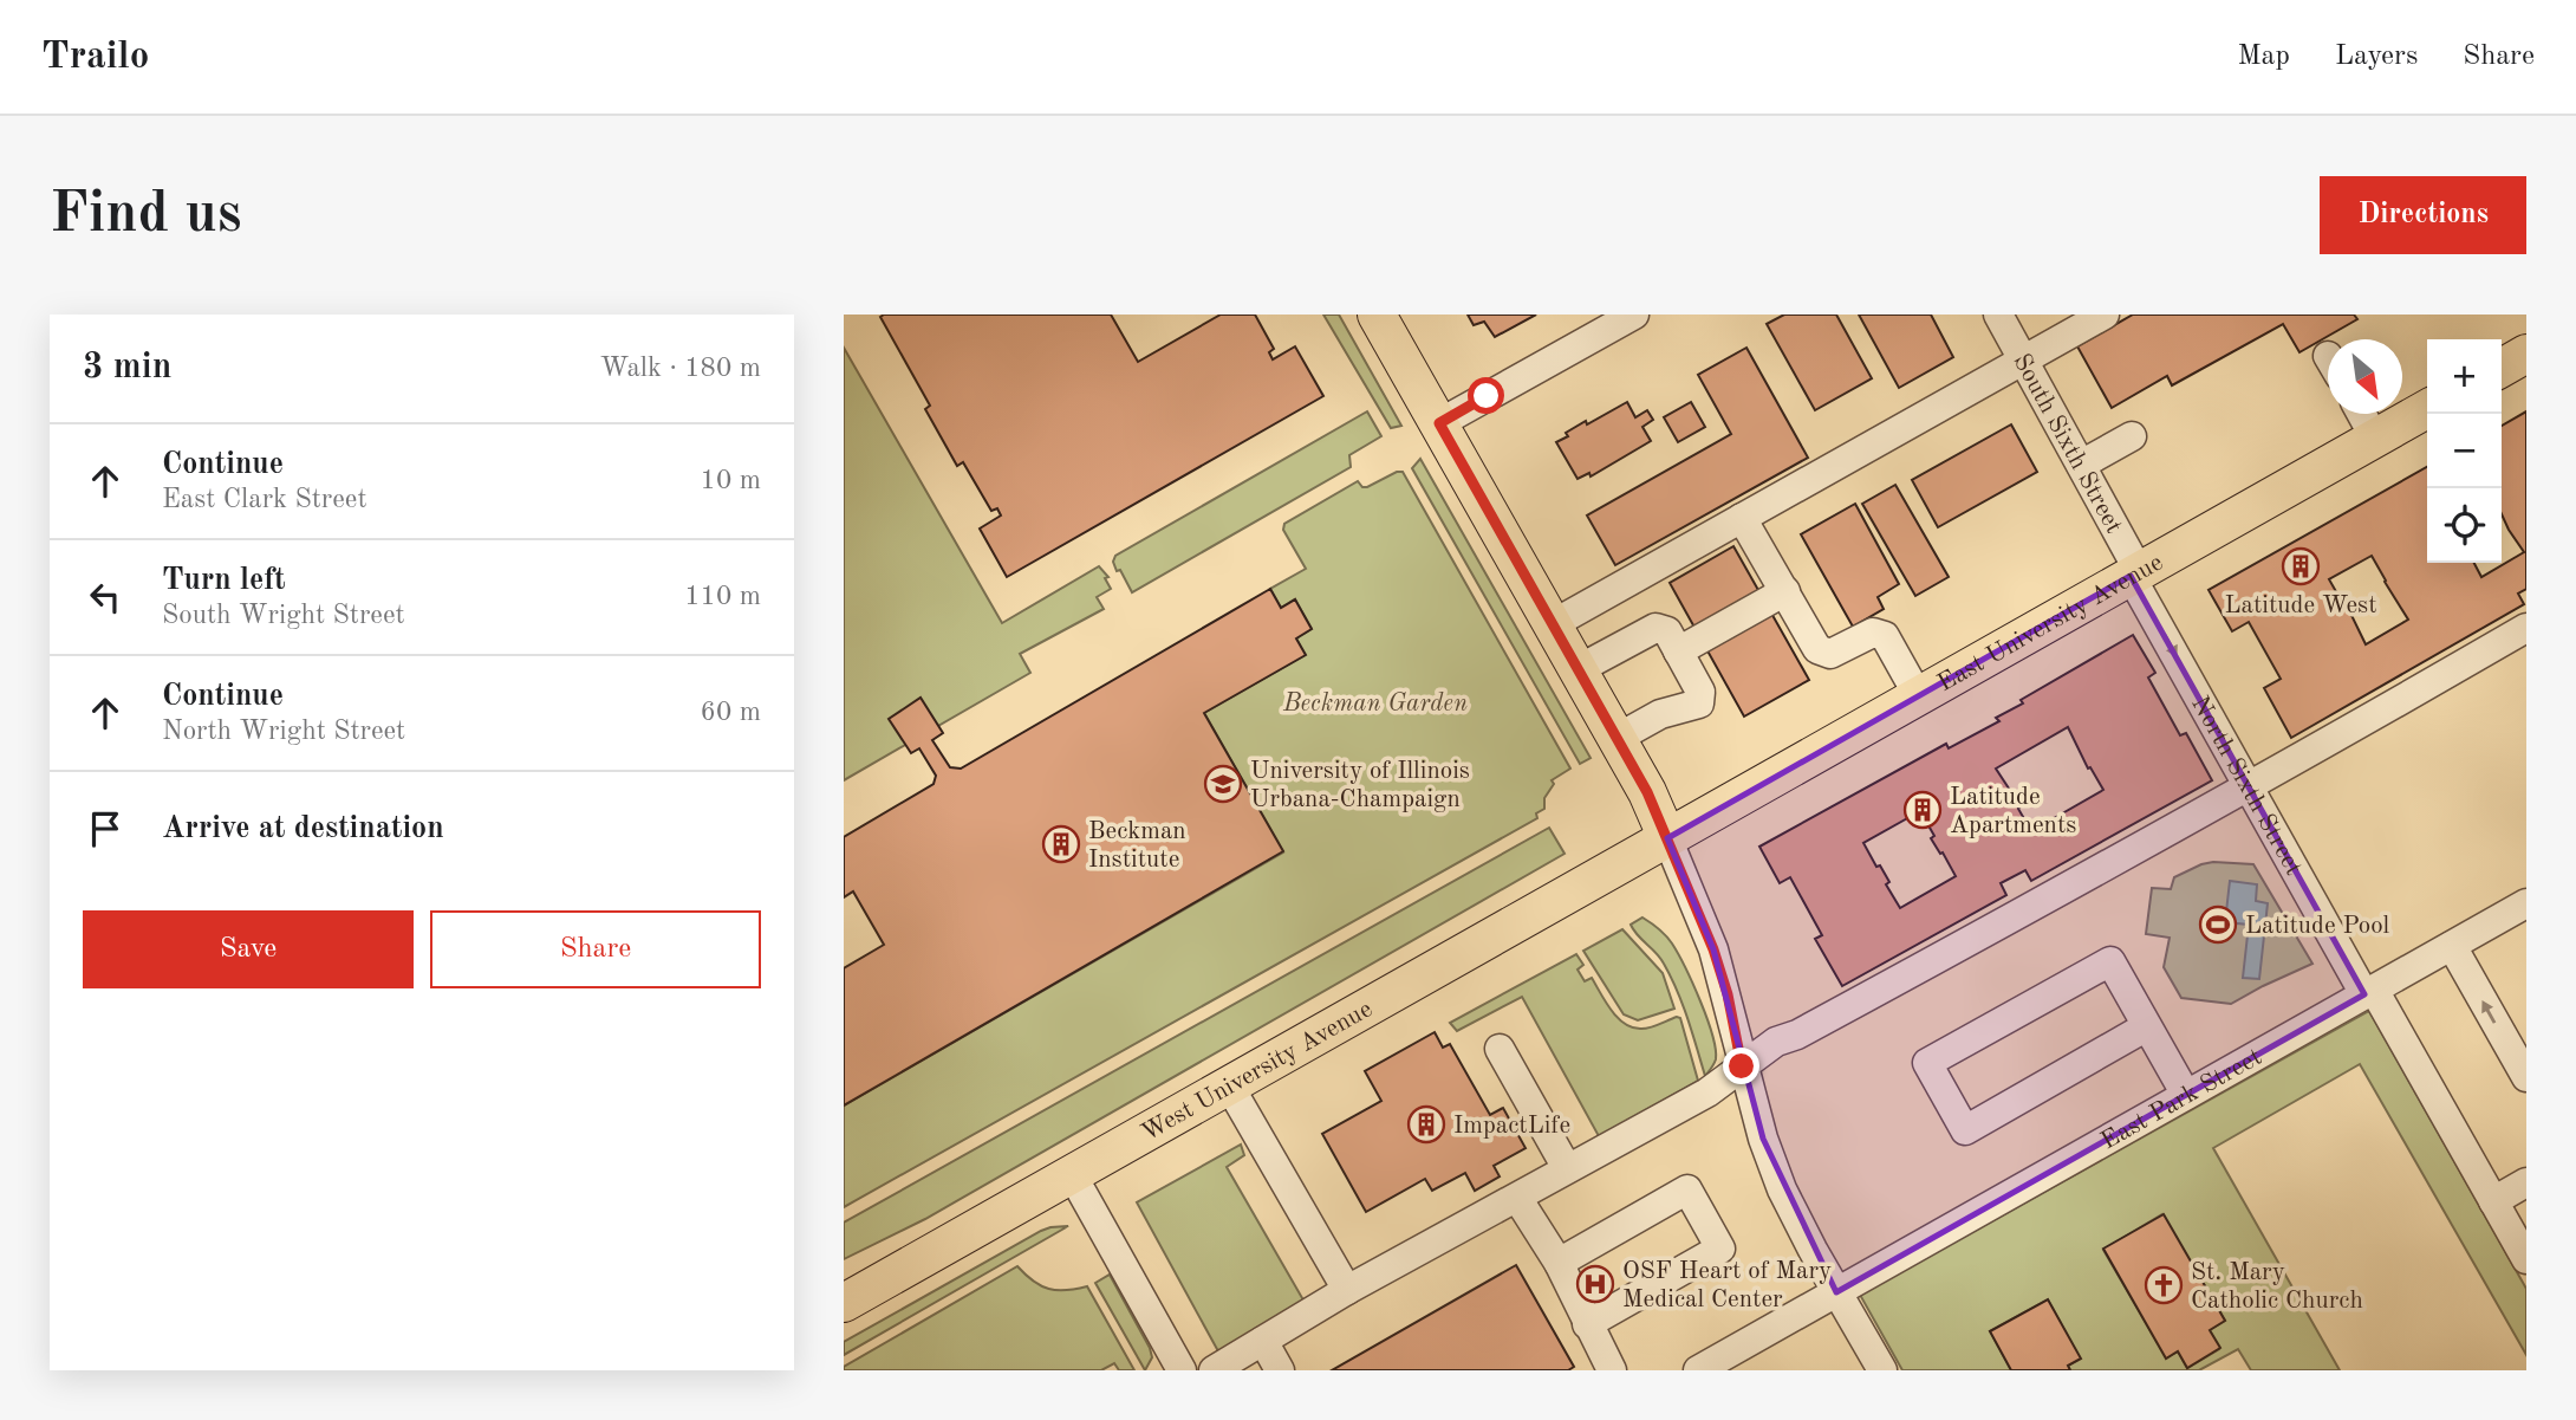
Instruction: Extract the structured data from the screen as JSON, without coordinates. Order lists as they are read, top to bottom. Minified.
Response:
{"streets":{"main road":["East University Avenue","West University Avenue"],"street":["South Sixth Street","North Sixth Street","East Park Street"]},"crossings":[["South Sixth Street","East University Avenue"],["South Sixth Street","North Sixth Street"],["East University Avenue","North Sixth Street"],["East University Avenue","West University Avenue"],["North Sixth Street","East Park Street"]],"parks":["Beckman Garden"],"places":{"building":["Latitude West","Latitude Apartments","Beckman Institute","ImpactLife"],"school or university":["University of Illinois Urbana-Champaign"],"sports":["Latitude Pool"],"hospital":["OSF Heart of Mary Medical Center"],"church":["St. Mary Catholic Church"]},"north":"bottom right","page":{"header":"Trailo","nav":["Map","Layers","Share"],"buttons":["Directions",["Save","Share"]],"title":"Find us","heading":["3 min","Walk · 180 m"],"map_buttons":["+","−"],"list":[["Continue","East Clark Street","10 m"],["Turn left","South Wright Street","110 m"],["Continue","North Wright Street","60 m"],"Arrive at destination"]}}
